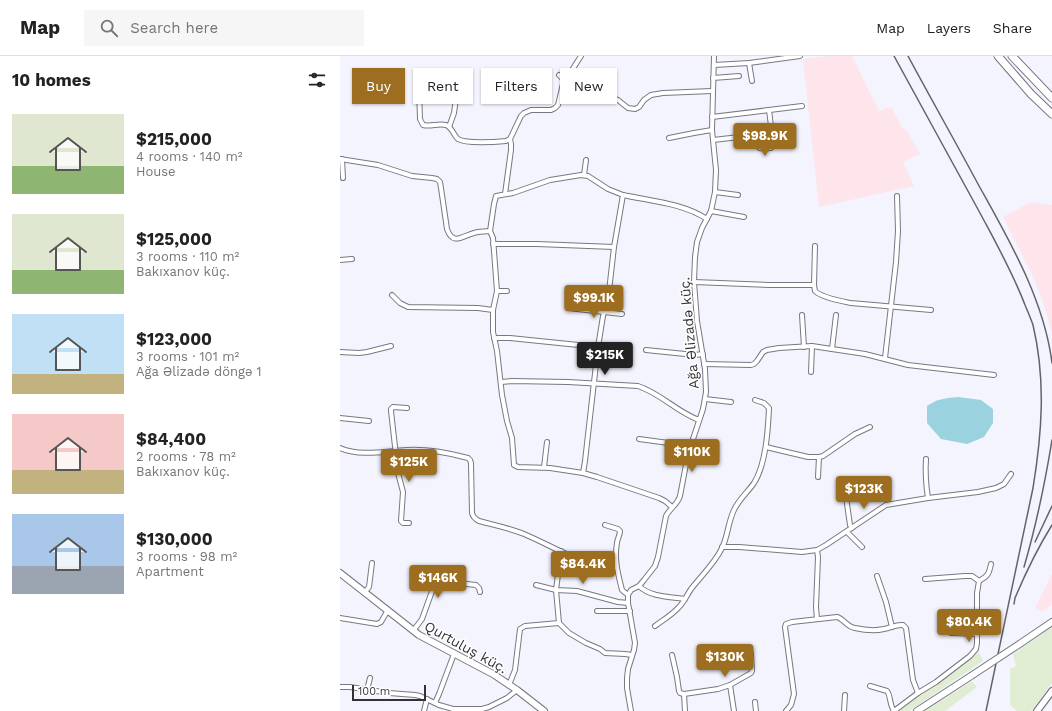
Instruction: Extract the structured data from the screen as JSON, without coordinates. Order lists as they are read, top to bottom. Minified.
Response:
{"streets":{"main road":["Qurtuluş küç."],"street":["Ağa Əlizadə küç."]},"scale_bar":"100 m","page":{"header":"Map","search":"Search here","nav":["Map","Layers","Share"],"heading":"10 homes","chip":["Buy","Rent","Filters","New"],"list":[{"name":"$215,000","note":"4 rooms · 140 m² · House"},{"name":"$125,000","note":"3 rooms · 110 m² · Bakıxanov küç."},{"name":"$123,000","note":"3 rooms · 101 m² · Ağa Əlizadə döngə 1"},{"name":"$84,400","note":"2 rooms · 78 m² · Bakıxanov küç."},{"name":"$130,000","note":"3 rooms · 98 m² · Apartment"}],"price":["$98.9K","$99.1K","$215K","$110K","$125K","$123K","$84.4K","$146K","$80.4K","$130K"],"scale":"100 m"}}
